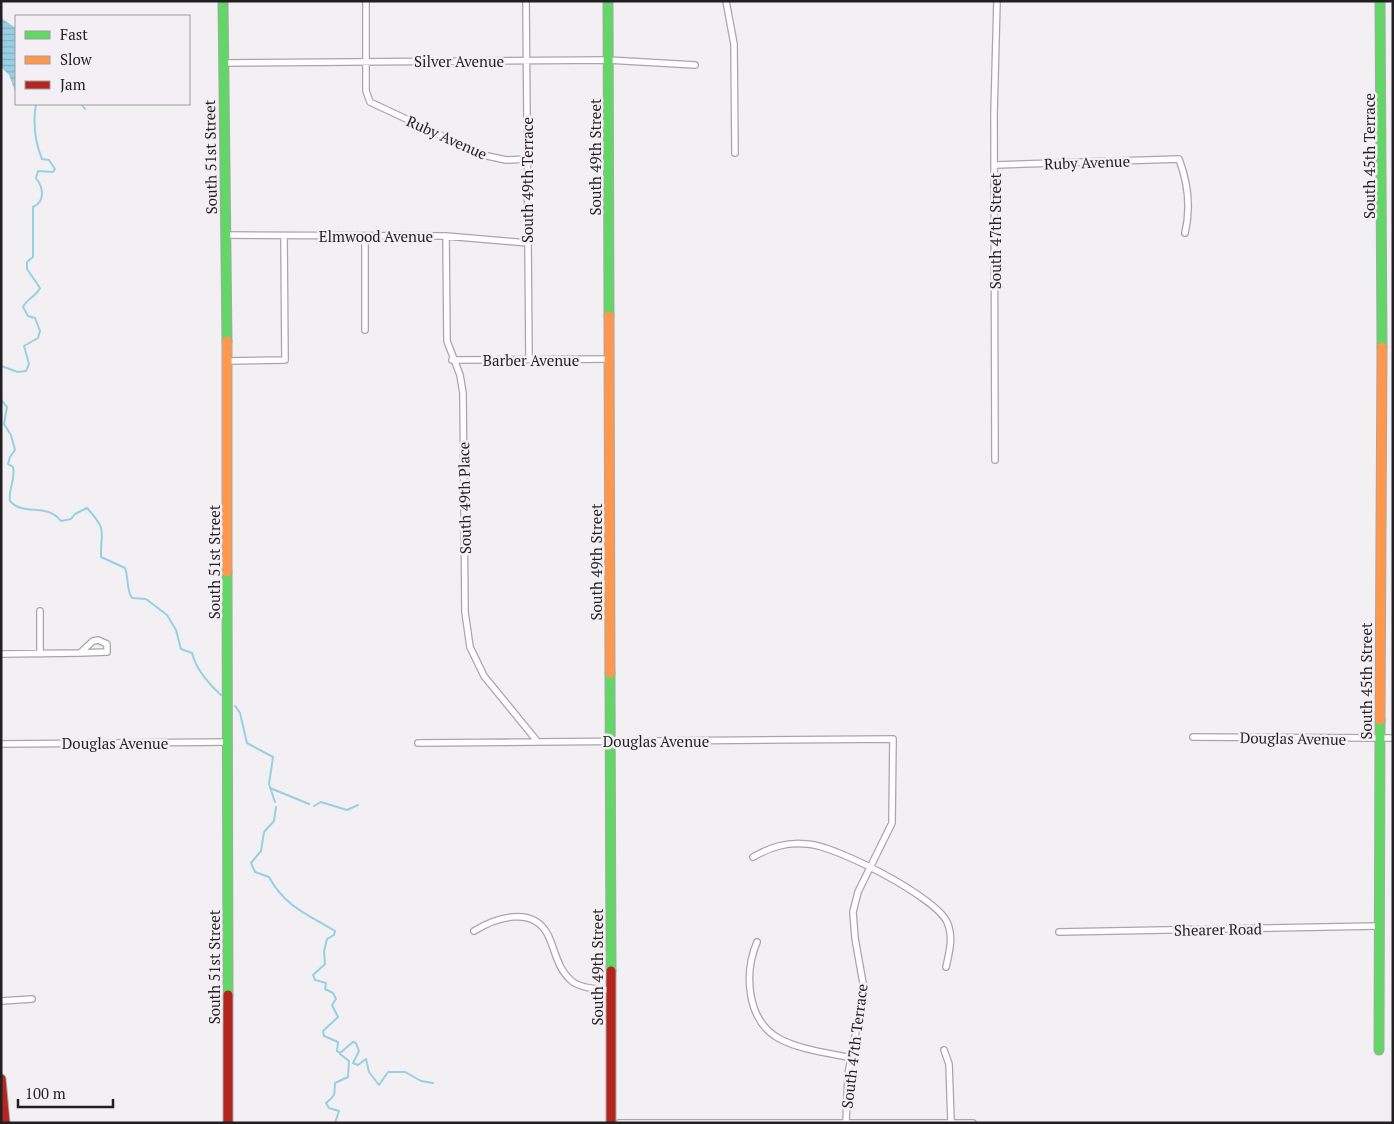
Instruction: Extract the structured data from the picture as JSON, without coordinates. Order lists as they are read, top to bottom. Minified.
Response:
{"streets":{"street":["Silver Avenue","Ruby Avenue","South 45th Terrace","South 51st Street","South 49th Street","South 49th Terrace","South 47th Street","Elmwood Avenue","Barber Avenue","South 49th Place","South 45th Street","Douglas Avenue","Shearer Road","South 47th Terrace"]},"crossings":[["Silver Avenue","Ruby Avenue"],["Silver Avenue","South 51st Street"],["Silver Avenue","South 49th Street"],["Silver Avenue","South 49th Terrace"],["Ruby Avenue","South 49th Terrace"],["Ruby Avenue","South 47th Street"],["South 45th Terrace","South 45th Street"],["South 51st Street","Elmwood Avenue"],["South 51st Street","Douglas Avenue"],["South 49th Street","Barber Avenue"],["South 49th Street","Douglas Avenue"],["South 49th Terrace","Elmwood Avenue"],["South 49th Terrace","Barber Avenue"],["Elmwood Avenue","South 49th Place"],["Barber Avenue","South 49th Place"],["South 49th Place","Douglas Avenue"],["South 45th Street","Douglas Avenue"],["South 45th Street","Shearer Road"],["Douglas Avenue","South 47th Terrace"]],"legend":["Fast","Slow","Jam"],"scale_bar":"100 m"}
